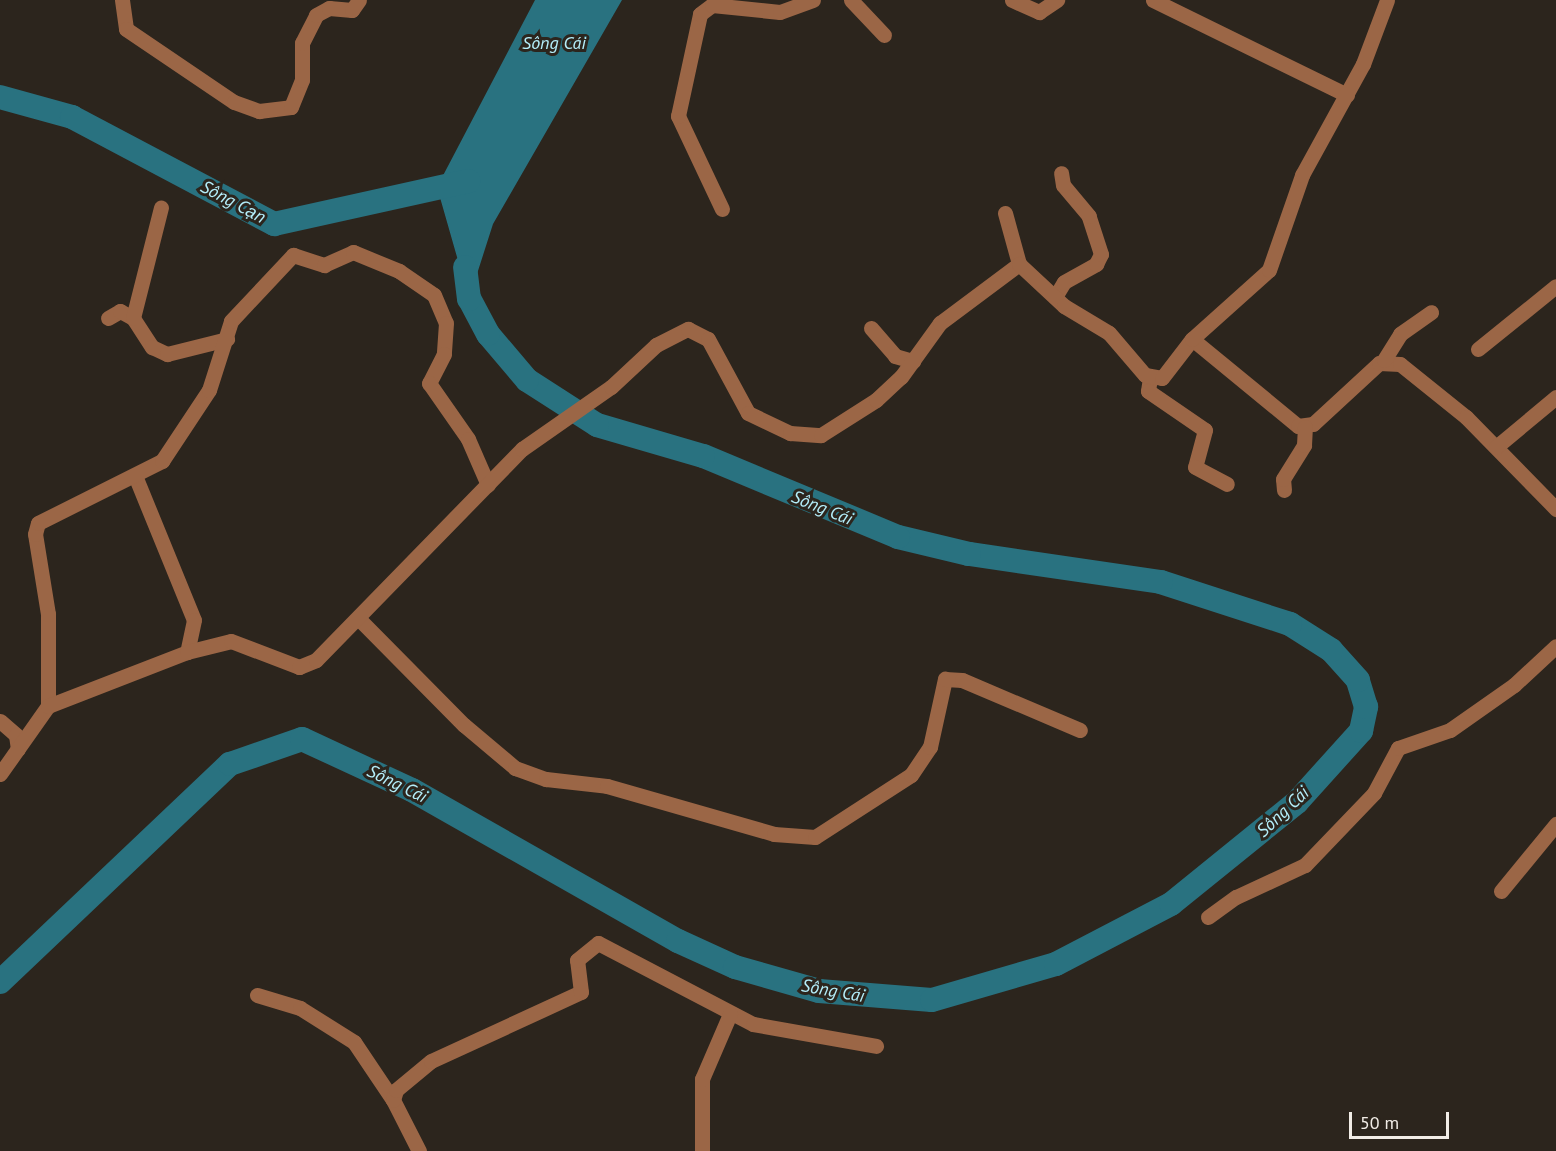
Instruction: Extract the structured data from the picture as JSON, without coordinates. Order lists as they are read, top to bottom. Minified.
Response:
{"water":["Sông Cái","Sông Cạn"],"scale_bar":"50 m"}
